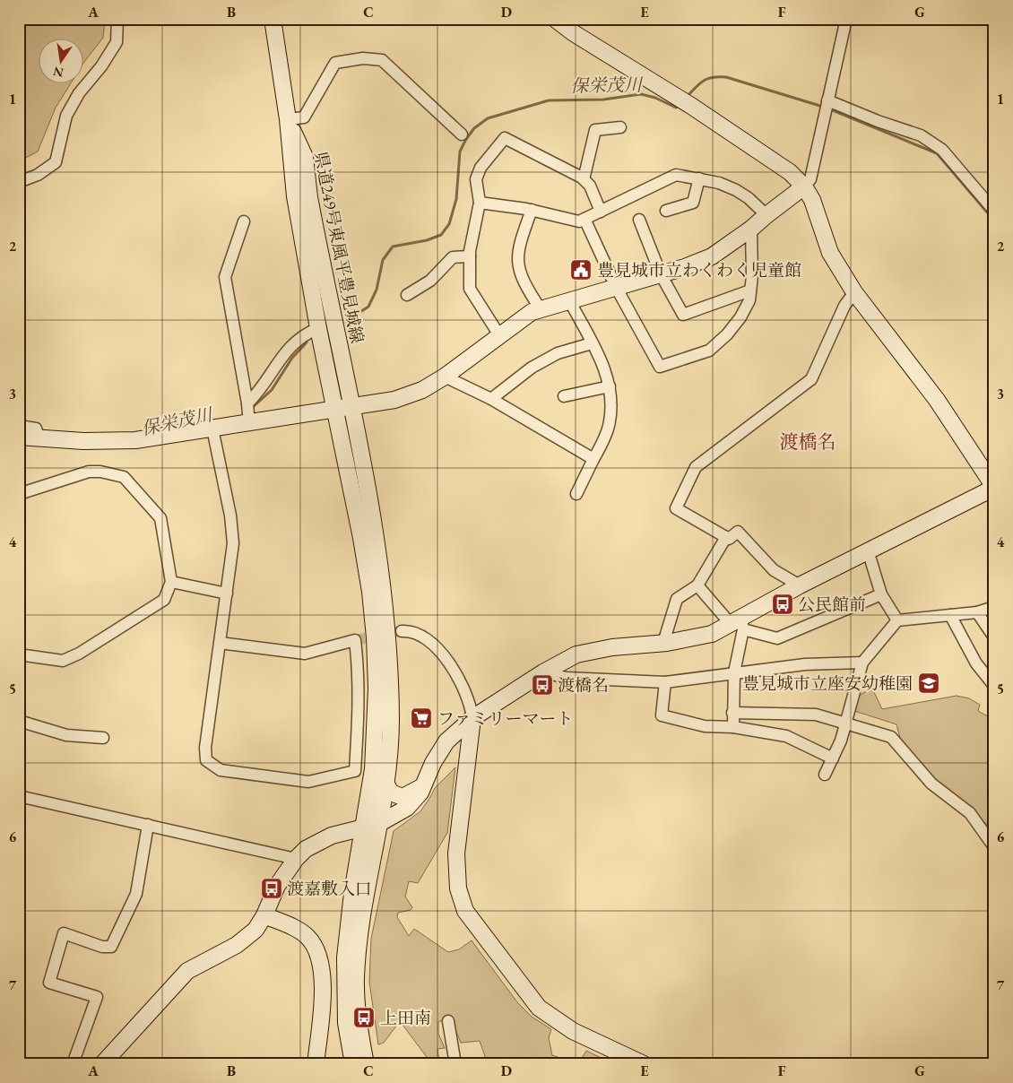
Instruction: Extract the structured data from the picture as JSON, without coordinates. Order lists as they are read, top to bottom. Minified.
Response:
{"streets":{"street":["県道249号東風平豊見城線"]},"districts":["渡橋名"],"water":["保栄茂川"],"places":{"public building":["豊見城市立わくわく児童館"],"bus stop":["公民館前","渡橋名","渡嘉敷入口","上田南"],"school or university":["豊見城市立座安幼稚園"],"supermarket":["ファミリーマート"]},"north":"bottom","grid":{"columns":["A","B","C","D","E","F","G"],"rows":["1","2","3","4","5","6","7"]}}
